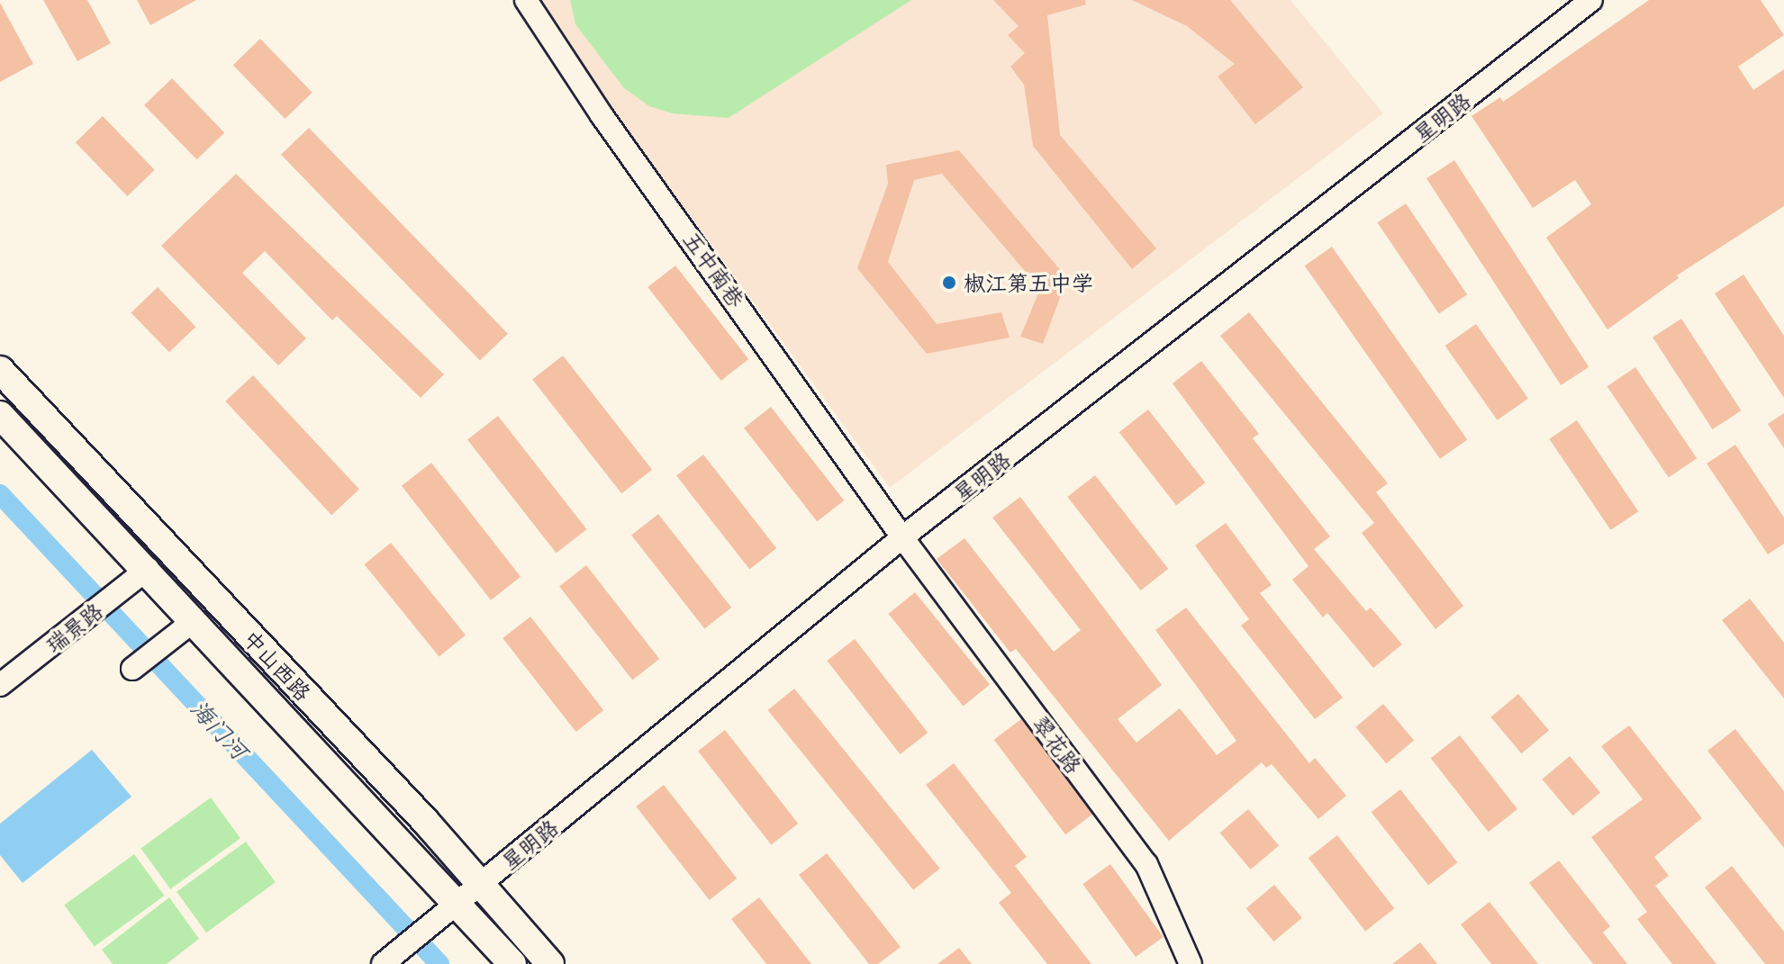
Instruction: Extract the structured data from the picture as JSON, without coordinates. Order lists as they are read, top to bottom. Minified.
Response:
{"streets":{"main road":["中山西路"],"street":["星明路","五中南巷","瑞景路","翠花路"]},"crossings":[["星明路","五中南巷"],["星明路","中山西路"],["星明路","翠花路"],["五中南巷","翠花路"],["瑞景路","中山西路"]],"water":["海门河"],"places":["椒江第五中学"]}
